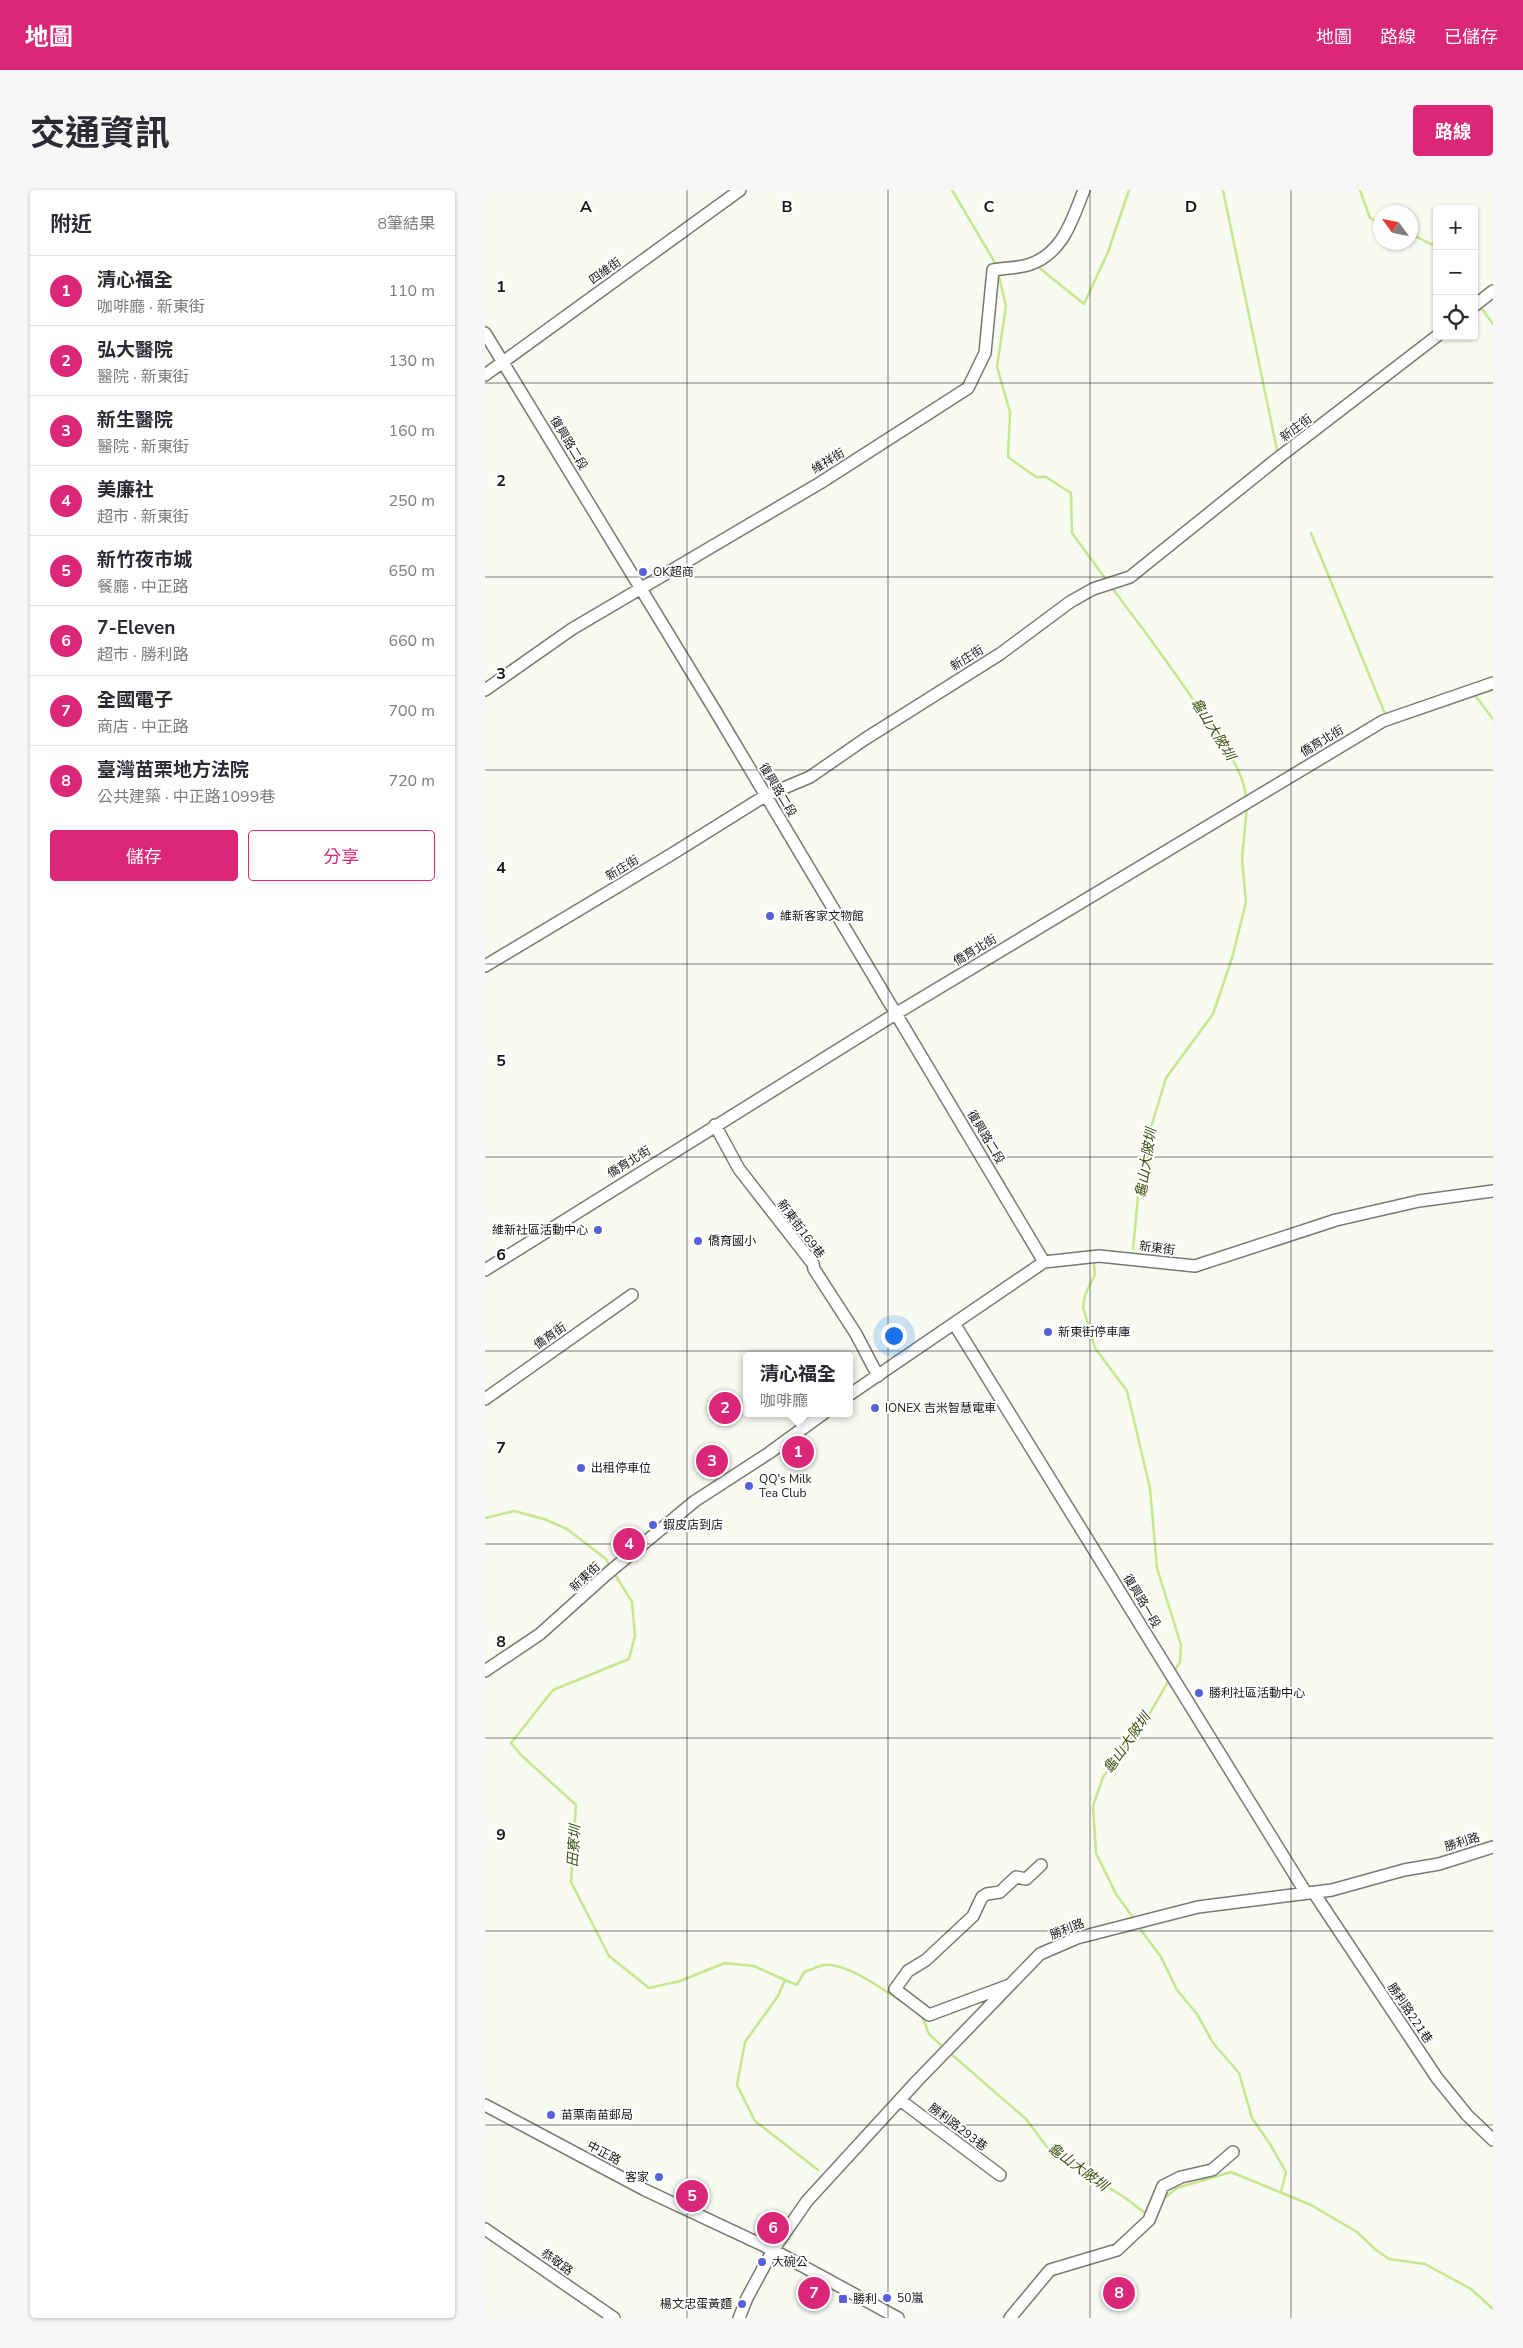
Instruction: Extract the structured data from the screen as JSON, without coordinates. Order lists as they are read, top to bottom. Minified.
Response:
{"streets":{"street":["四維街","新庄街","復興路二段","維祥街","僑育北街","新東街169巷","新東街","僑育街","復興路一段","勝利路","勝利路221巷","勝利路293巷","中正路","恭敬路"]},"crossings":[["四維街","復興路二段"],["新庄街","復興路二段"],["復興路二段","維祥街"],["復興路二段","僑育北街"],["復興路二段","新東街"],["僑育北街","新東街169巷"],["新東街169巷","新東街"],["新東街","復興路一段"],["復興路一段","勝利路"],["復興路一段","勝利路221巷"],["勝利路","勝利路221巷"],["勝利路","勝利路293巷"],["勝利路","中正路"]],"water":["龜山大陂圳","田寮圳"],"places":{"other":["OK超商","維新客家文物館","維新社區活動中心","僑育國小","新東街停車庫","IONEX 吉米智慧電車","出租停車位","QQ's Milk Tea Club","蝦皮店到店","勝利社區活動中心","苗栗南苗郵局","客家","大碗公","50嵐","楊文忠蛋黃麵"],"transit":["勝利"]},"north":"top left","page":{"header":"地圖","nav":["地圖","路線","已儲存"],"title":"交通資訊","buttons":["路線",["儲存","分享"]],"heading":["附近","8筆結果"],"map_buttons":["+","−"],"list":[{"mark":"1","name":"清心福全","note":"咖啡廳 · 新東街","value":"110 m"},{"mark":"2","name":"弘大醫院","note":"醫院 · 新東街","value":"130 m"},{"mark":"3","name":"新生醫院","note":"醫院 · 新東街","value":"160 m"},{"mark":"4","name":"美廉社","note":"超市 · 新東街","value":"250 m"},{"mark":"5","name":"新竹夜市城","note":"餐廳 · 中正路","value":"650 m"},{"mark":"6","name":"7-Eleven","note":"超市 · 勝利路","value":"660 m"},{"mark":"7","name":"全國電子","note":"商店 · 中正路","value":"700 m"},{"mark":"8","name":"臺灣苗栗地方法院","note":"公共建築 · 中正路1099巷","value":"720 m"}],"popup":["清心福全","咖啡廳"],"pins":["2","1","3","4","5","6","7","8"]},"grid":{"columns":["A","B","C","D"],"rows":["1","2","3","4","5","6","7","8","9"]}}
